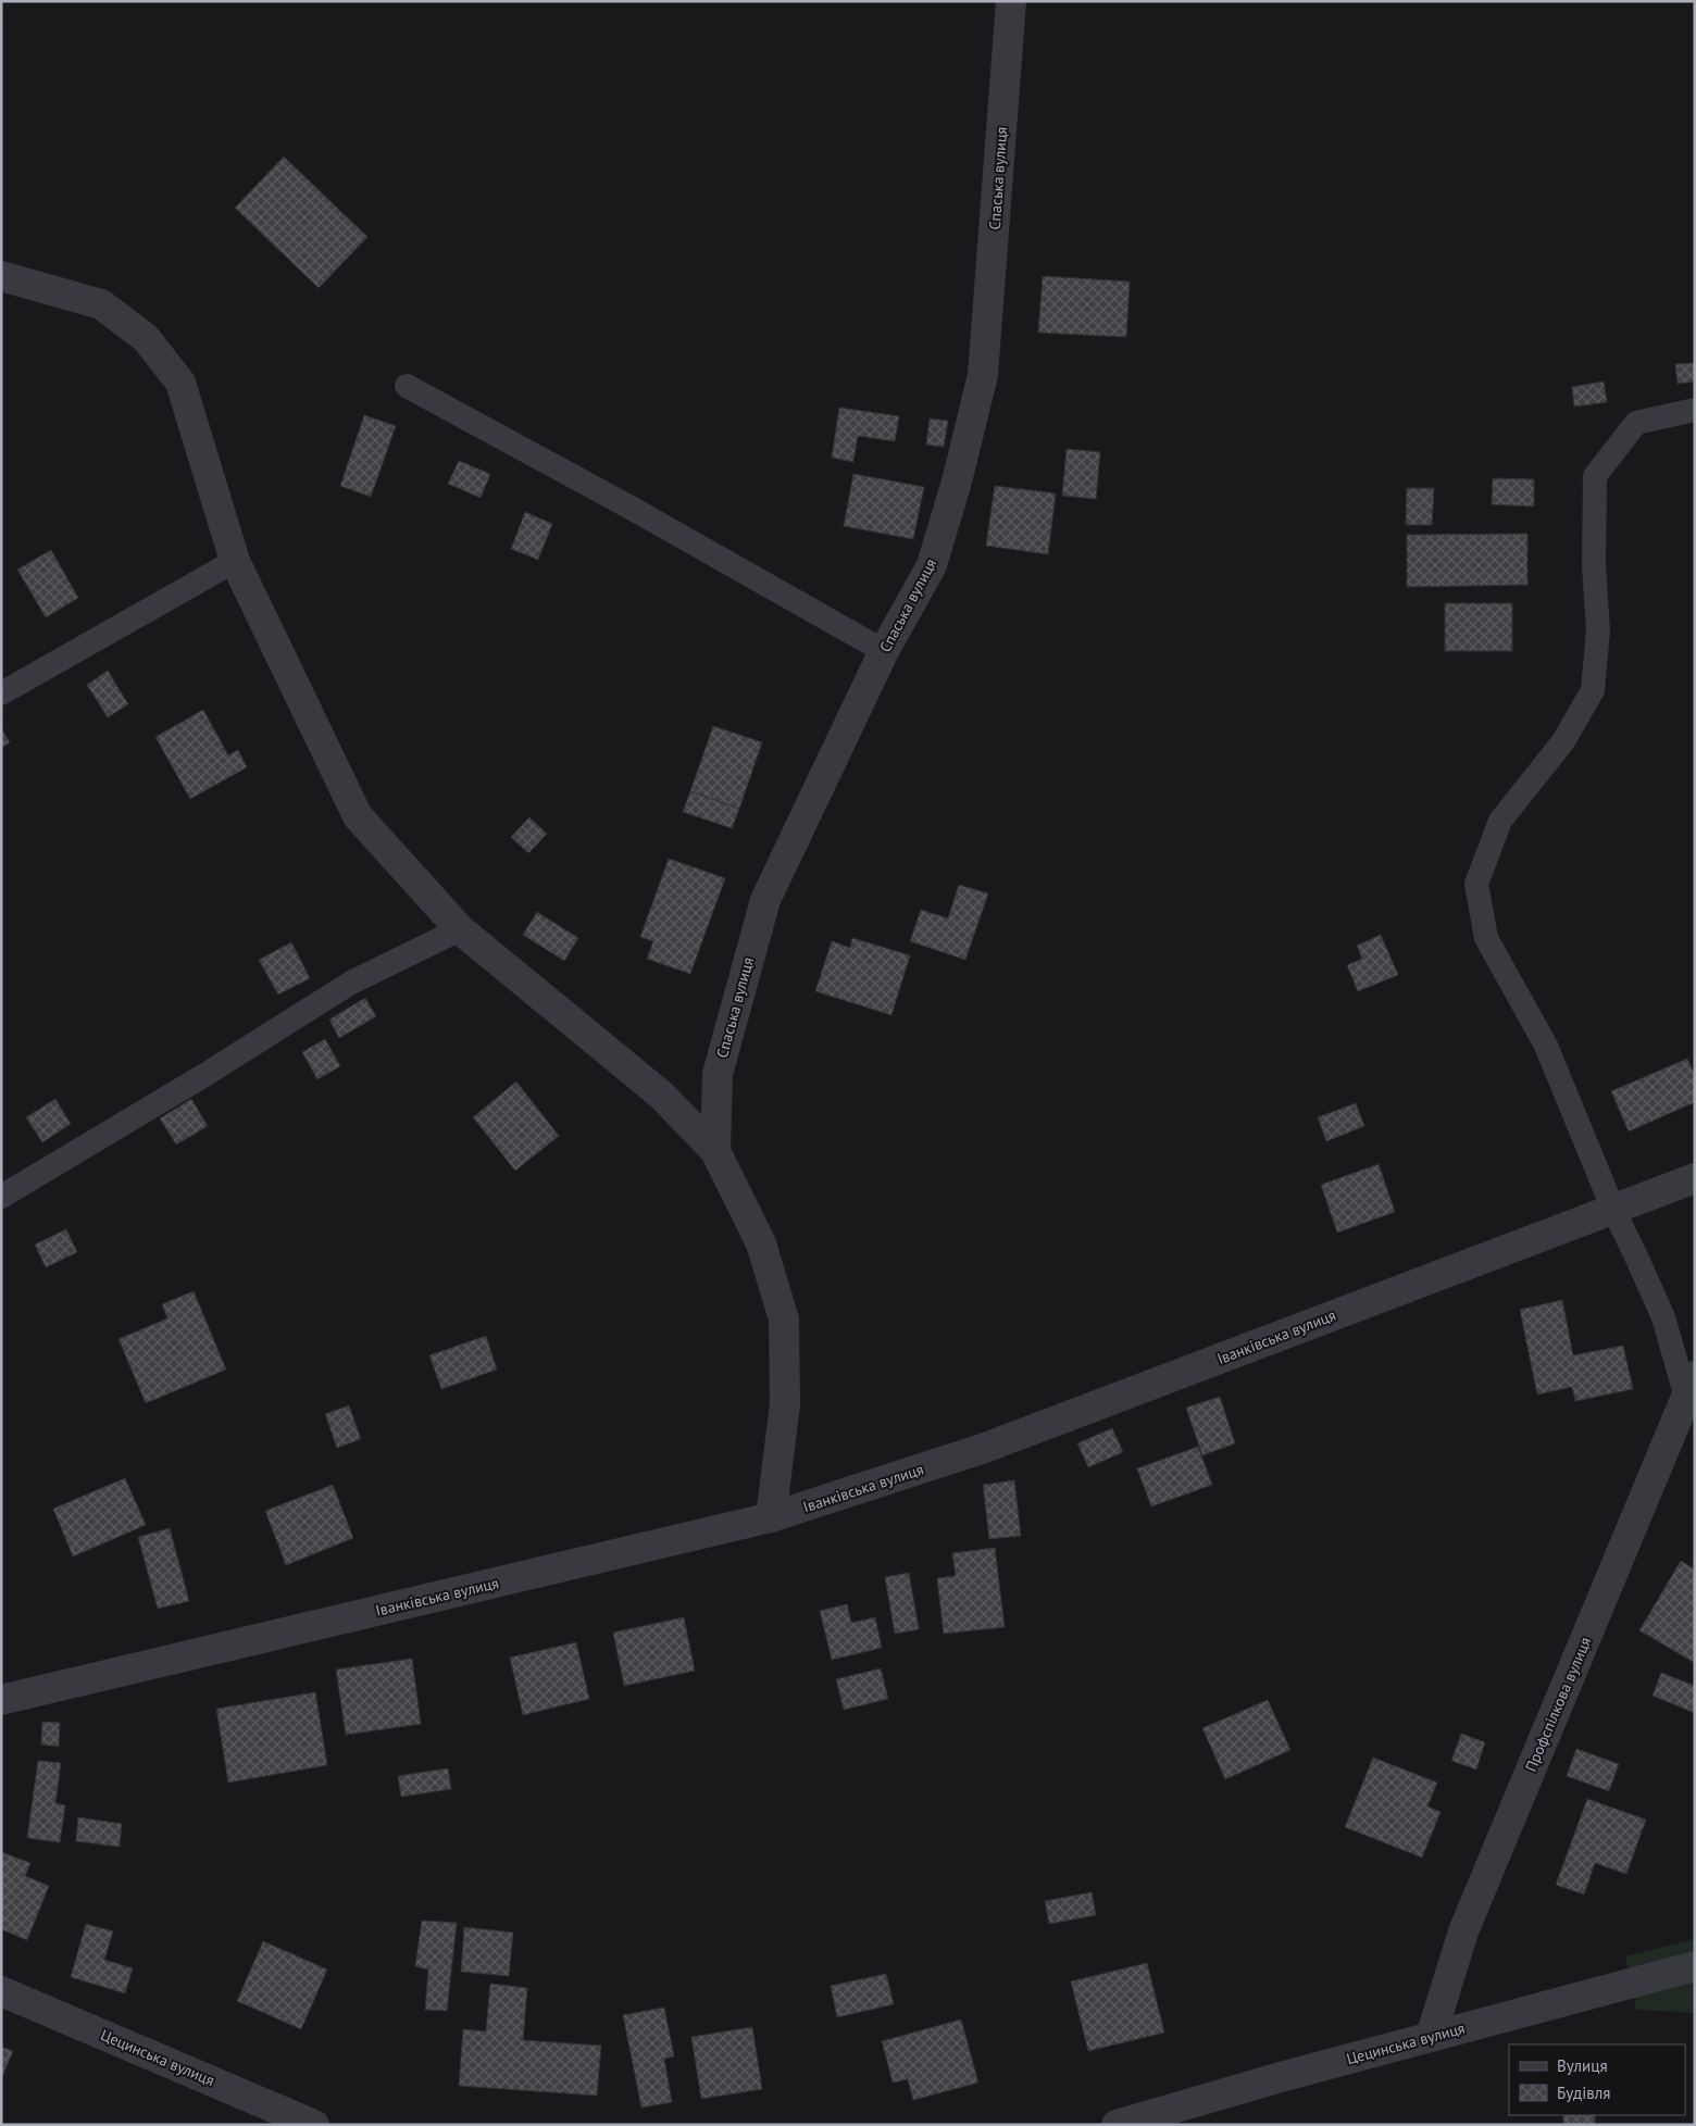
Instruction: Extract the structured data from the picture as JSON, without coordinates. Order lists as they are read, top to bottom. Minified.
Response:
{"streets":{"street":["Спаська вулиця","Іванківська вулиця","Профспілкова вулиця","Цецинська вулиця"]},"crossings":[["Профспілкова вулиця","Цецинська вулиця"]],"legend":["Вулиця","Будівля"]}
